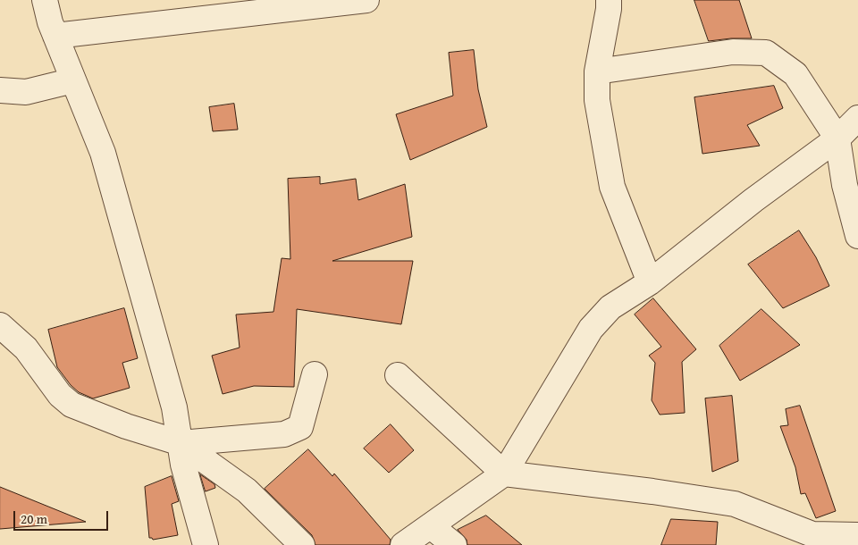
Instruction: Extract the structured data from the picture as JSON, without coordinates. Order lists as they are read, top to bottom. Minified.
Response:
{"scale_bar":"20 m"}
